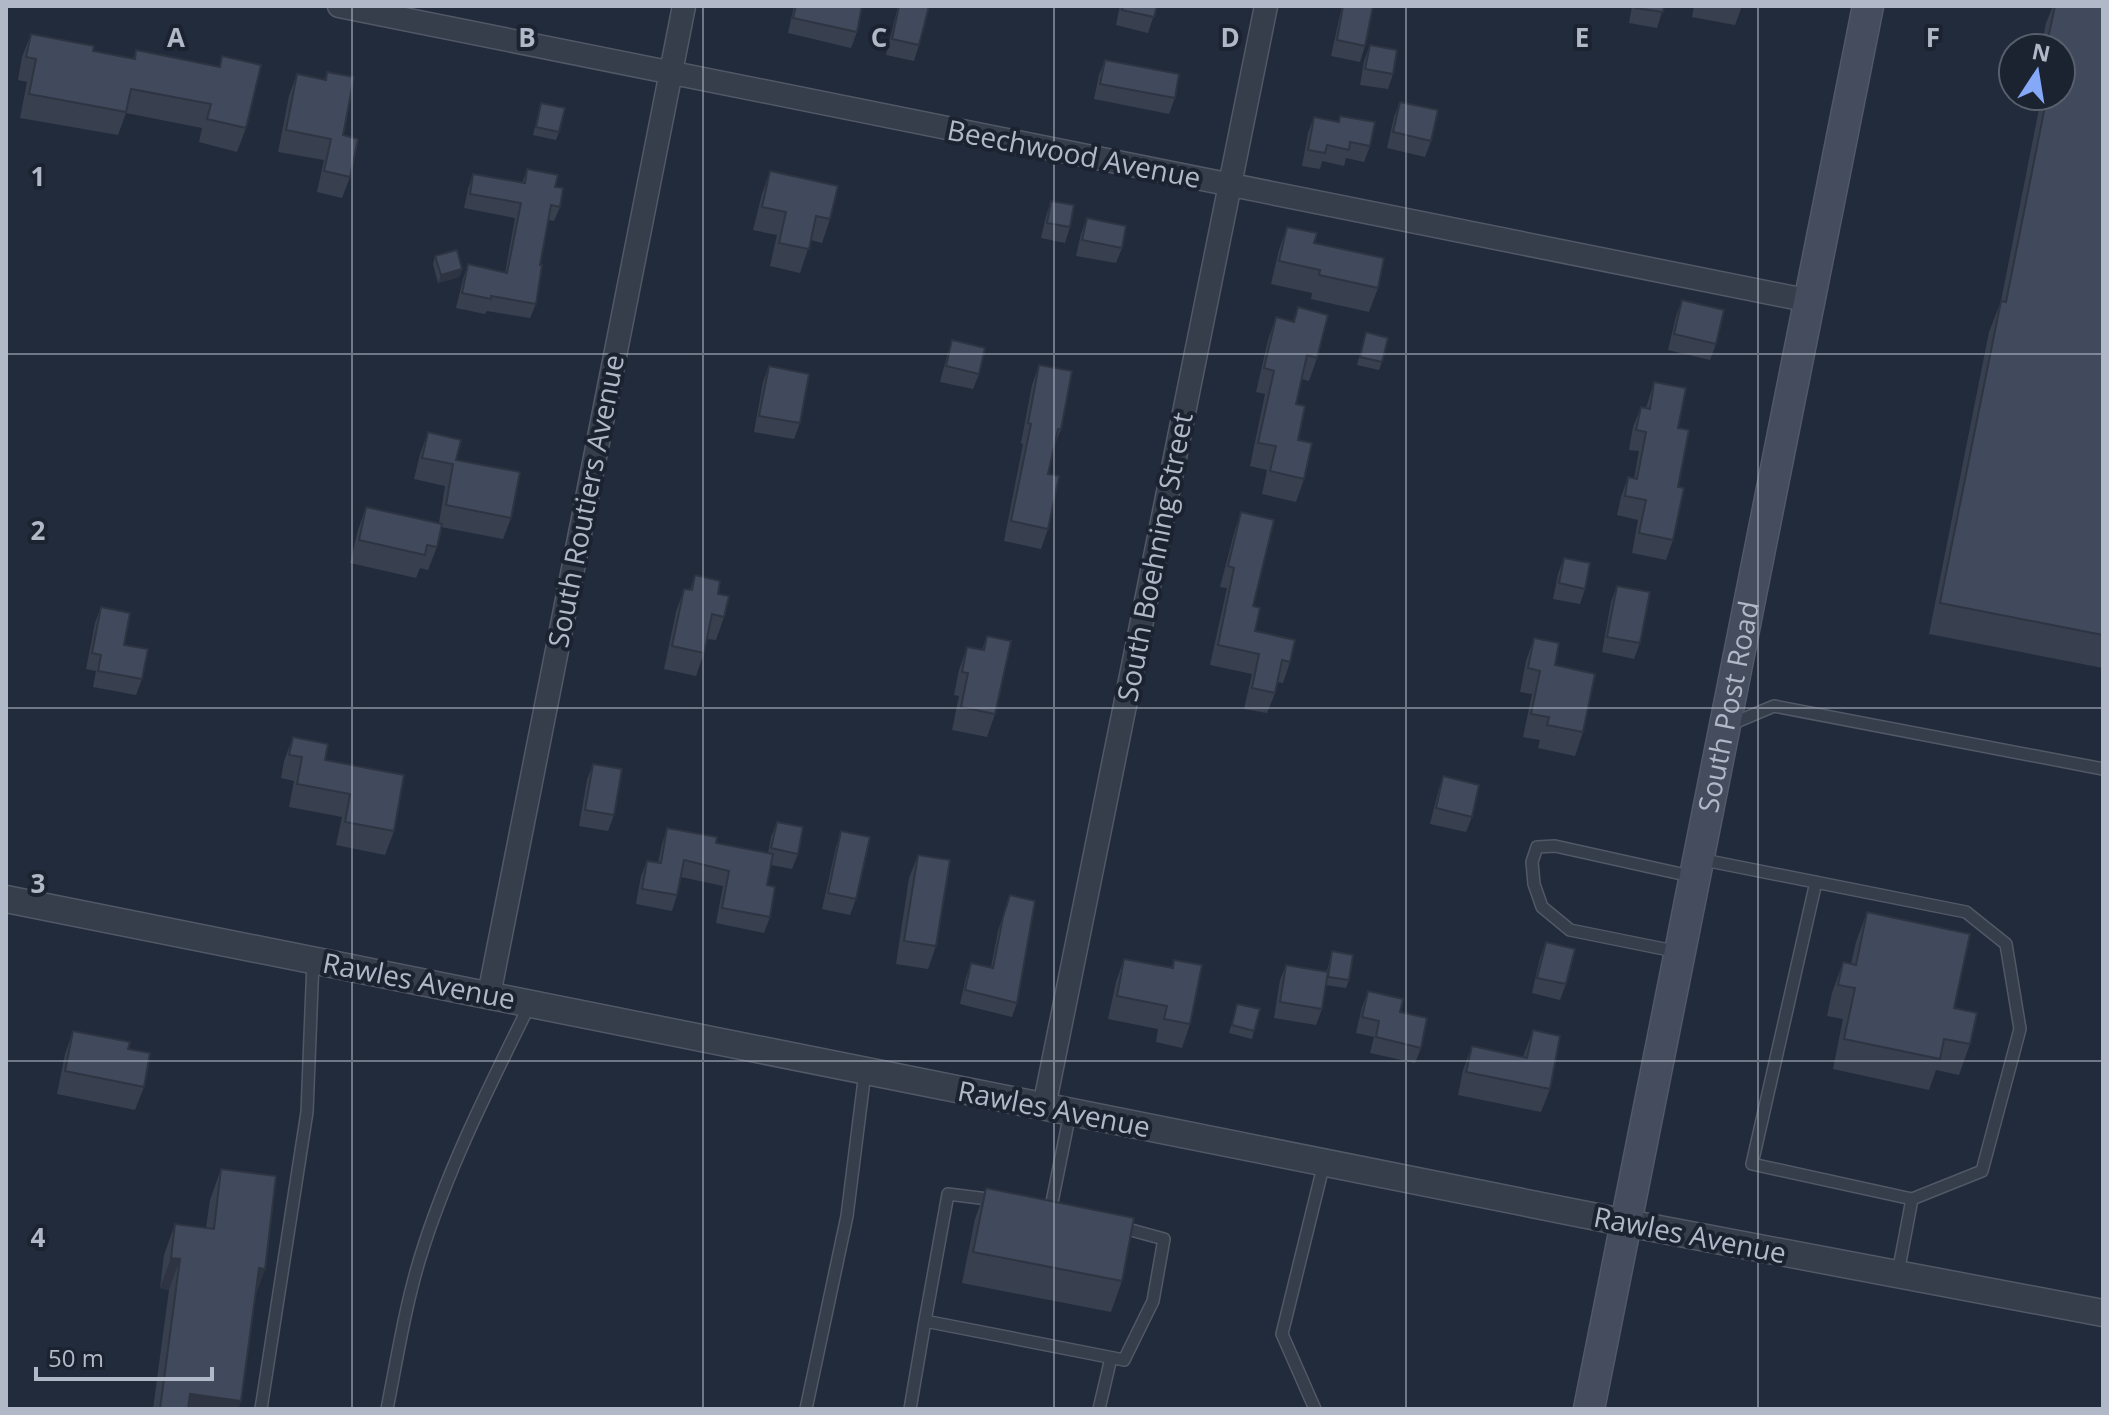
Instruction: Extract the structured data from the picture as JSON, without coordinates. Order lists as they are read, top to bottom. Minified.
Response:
{"streets":{"main road":["South Post Road"],"street":["Beechwood Avenue","South Routiers Avenue","South Boehning Street","Rawles Avenue"]},"crossings":[["Beechwood Avenue","South Routiers Avenue"],["Beechwood Avenue","South Boehning Street"],["Beechwood Avenue","South Post Road"],["South Routiers Avenue","Rawles Avenue"],["South Boehning Street","Rawles Avenue"],["South Post Road","Rawles Avenue"]],"scale_bar":"50 m","north":"top","grid":{"columns":["A","B","C","D","E","F"],"rows":["1","2","3","4"]}}
